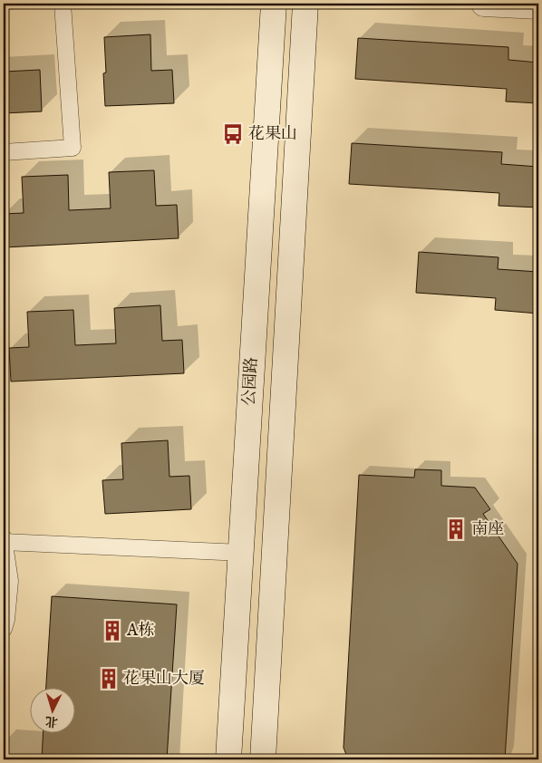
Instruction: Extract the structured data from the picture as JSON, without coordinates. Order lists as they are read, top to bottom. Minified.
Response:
{"streets":{"street":["公园路"]},"places":{"bus stop":["花果山"],"building":["南座","A栋","花果山大厦"]},"north":"bottom"}
